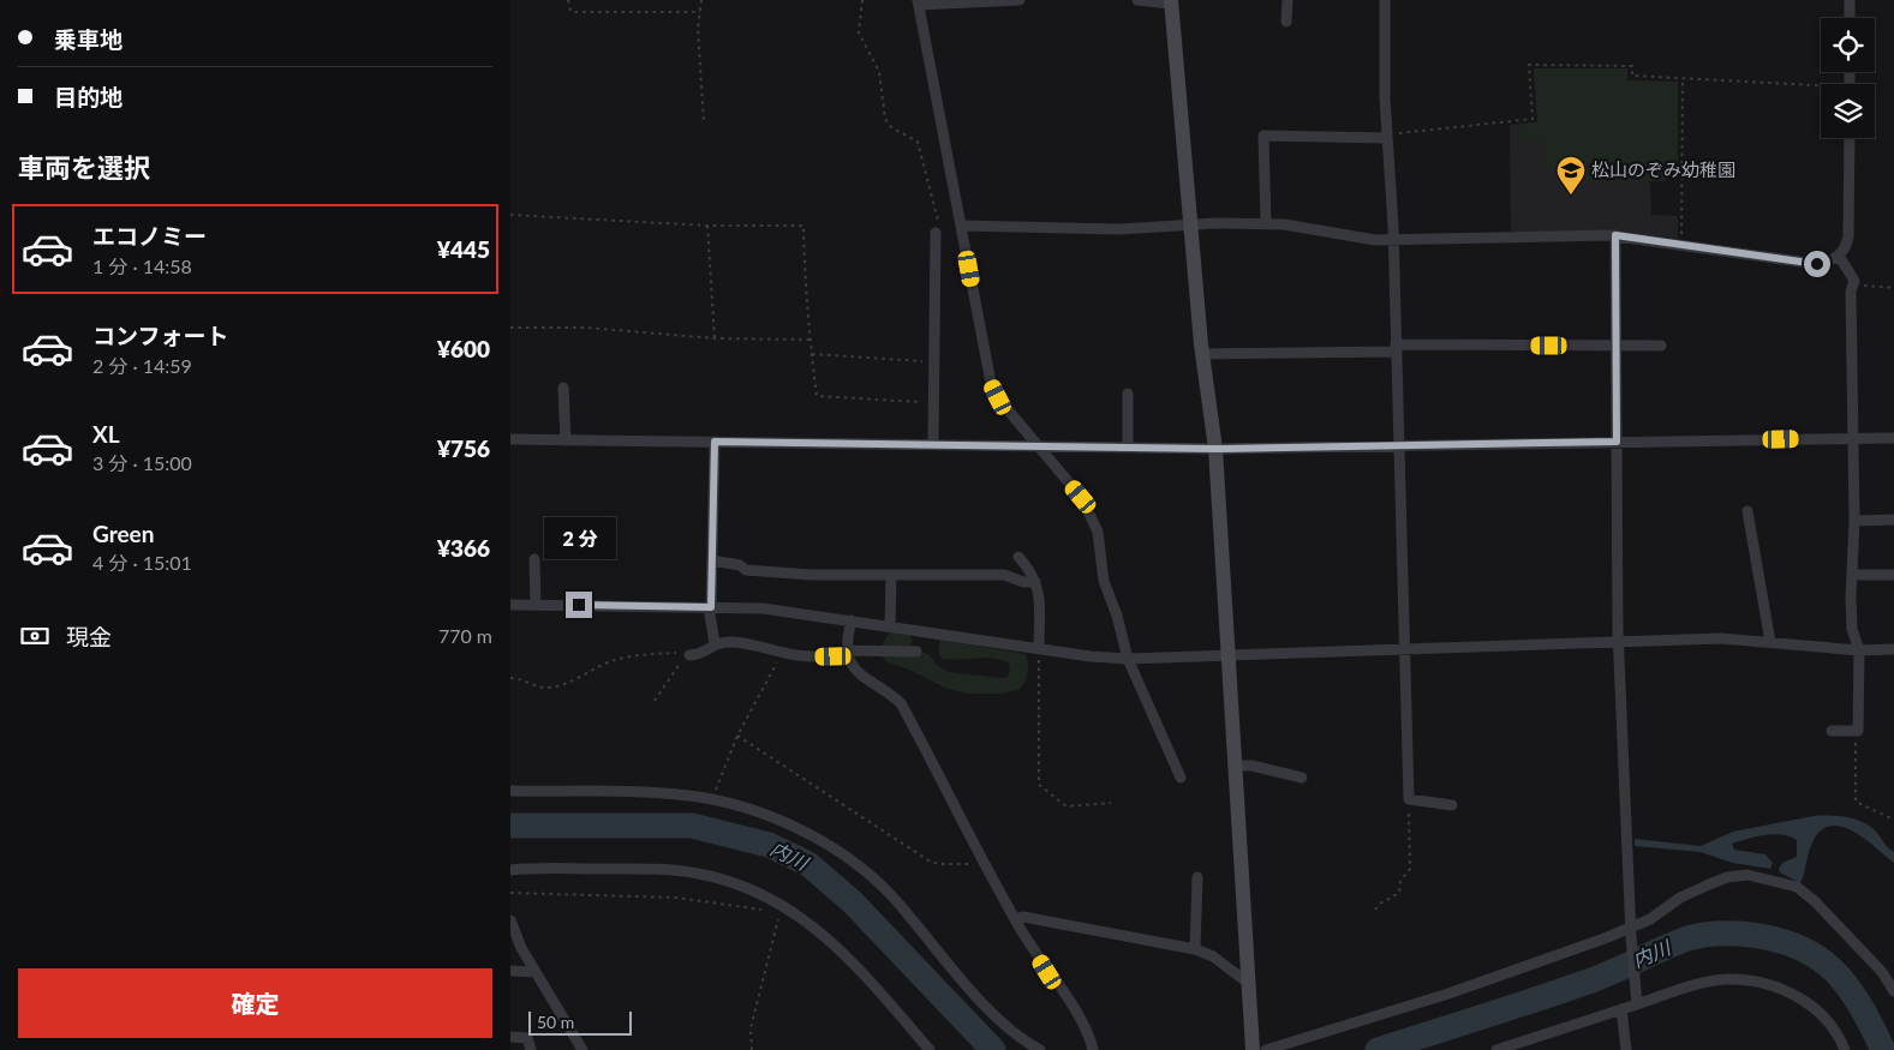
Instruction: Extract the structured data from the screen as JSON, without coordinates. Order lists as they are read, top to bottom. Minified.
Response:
{"water":["内川"],"places":{"school or university":["松山のぞみ幼稚園"]},"scale_bar":"50 m","page":{"banner":["乗車地","目的地"],"heading":"車両を選択","list":[{"name":"エコノミー","note":"1 分 · 14:58","value":"¥445"},{"name":"コンフォート","note":"2 分 · 14:59","value":"¥600"},{"name":"XL","note":"3 分 · 15:00","value":"¥756"},{"name":"Green","note":"4 分 · 15:01","value":"¥366"}],"bubble":"2 分","pay":["現金","770 m"],"buttons":"確定","scale":"50 m"}}
